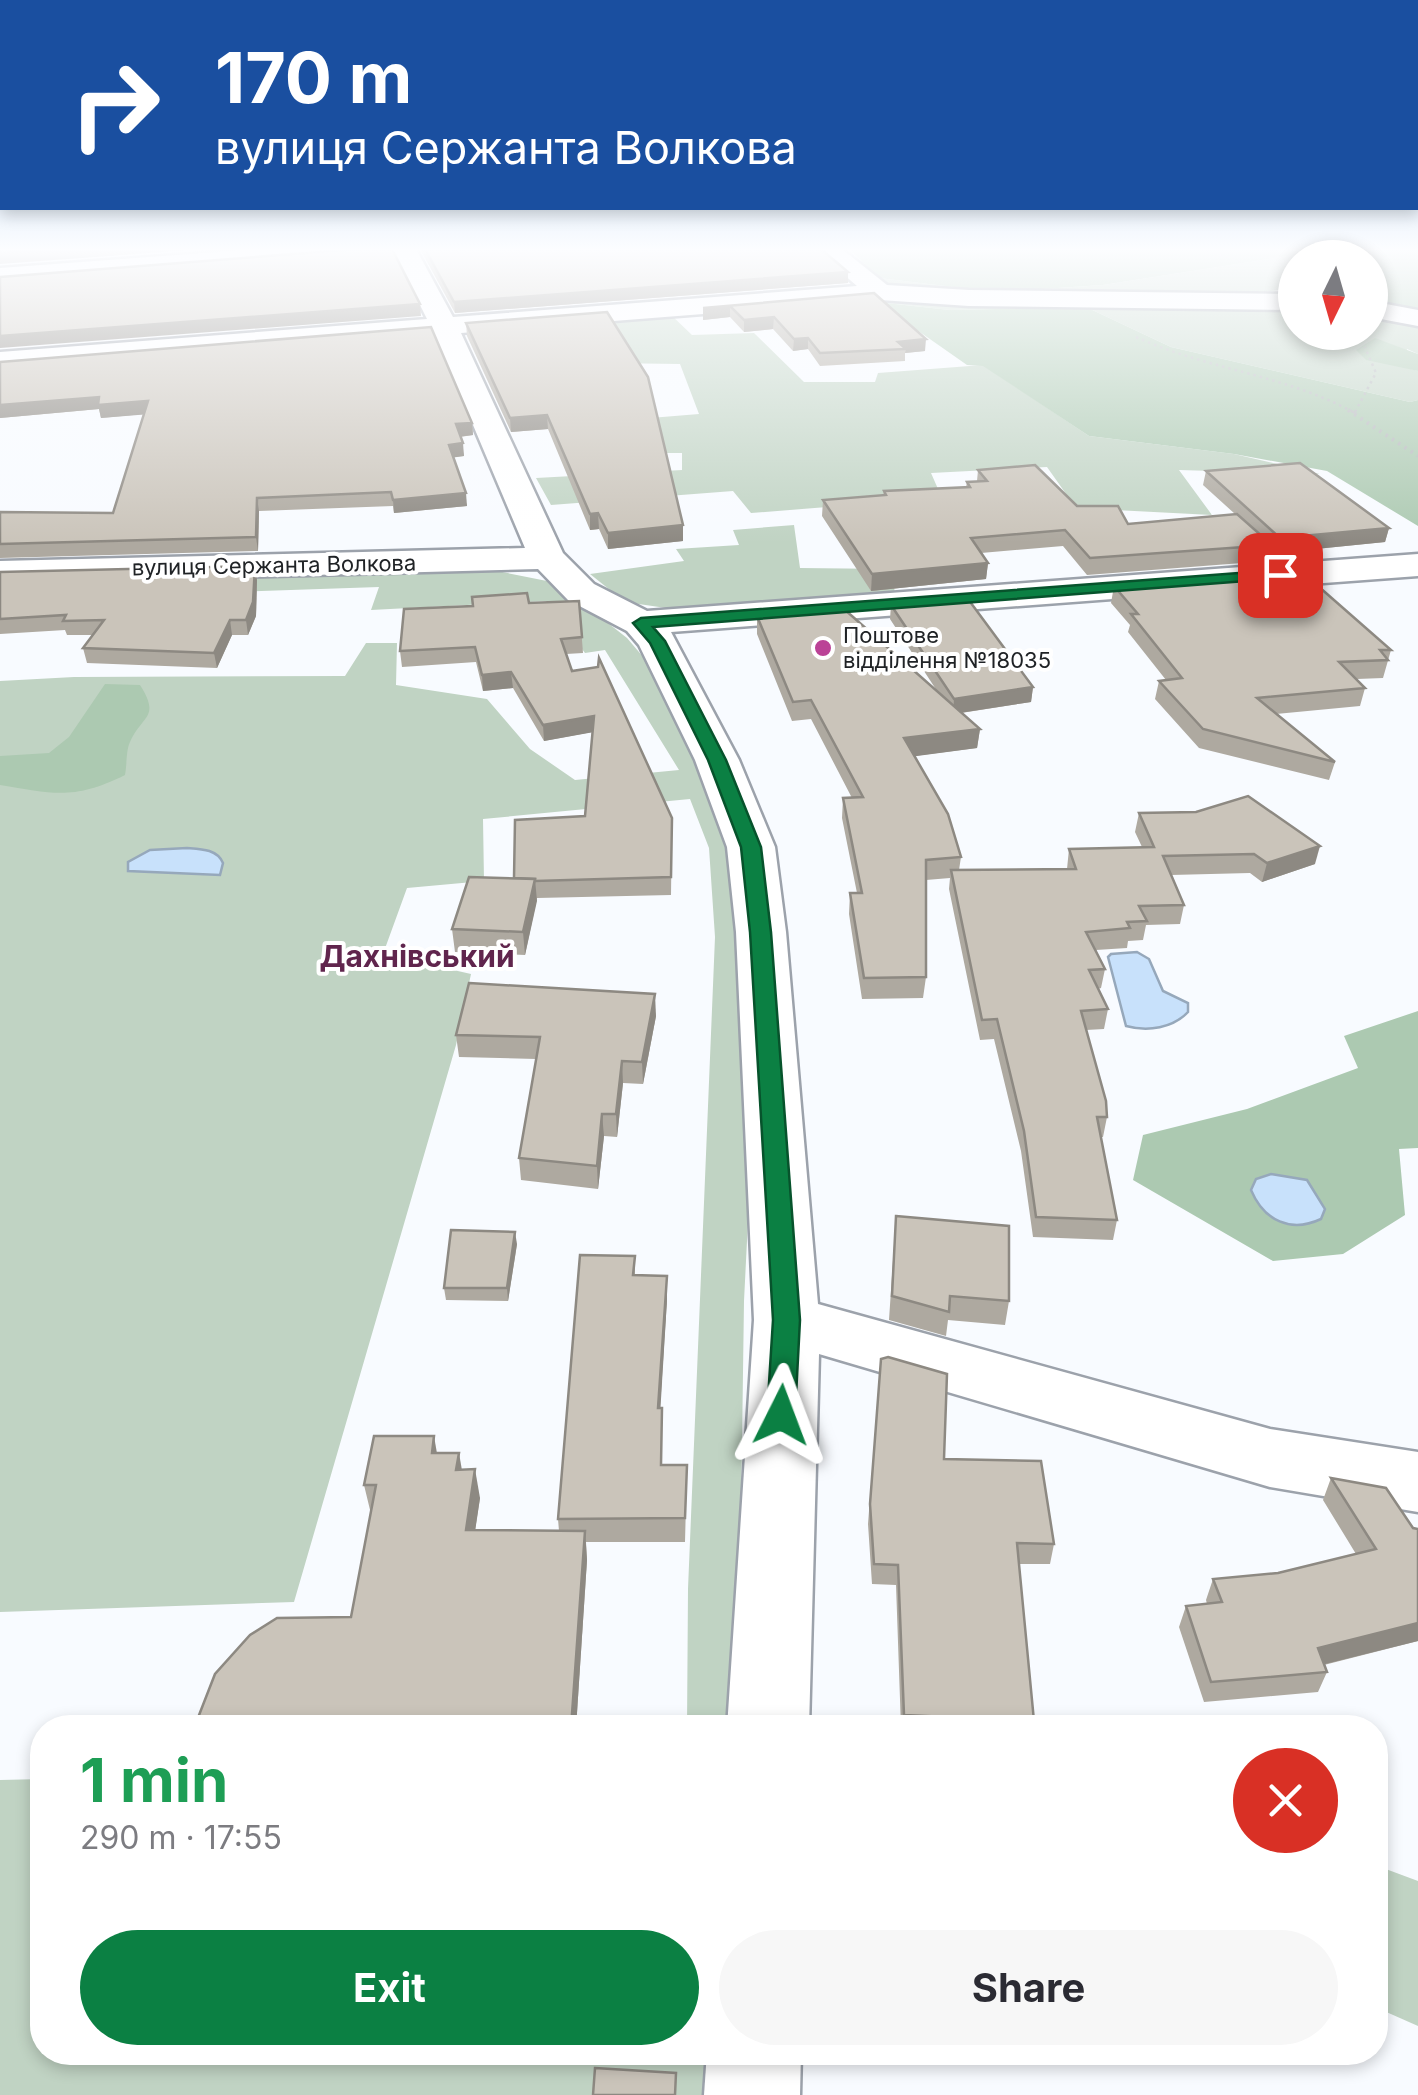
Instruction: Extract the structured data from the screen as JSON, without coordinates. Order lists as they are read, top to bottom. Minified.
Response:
{"streets":{"street":["вулиця Сержанта Волкова"]},"districts":["Дахнівський"],"places":["Поштове відділення №18035"],"north":"bottom","page":{"turn":["170 m","вулиця Сержанта Волкова"],"heading":["1 min","290 m · 17:55"],"buttons":["Exit","Share"]}}
